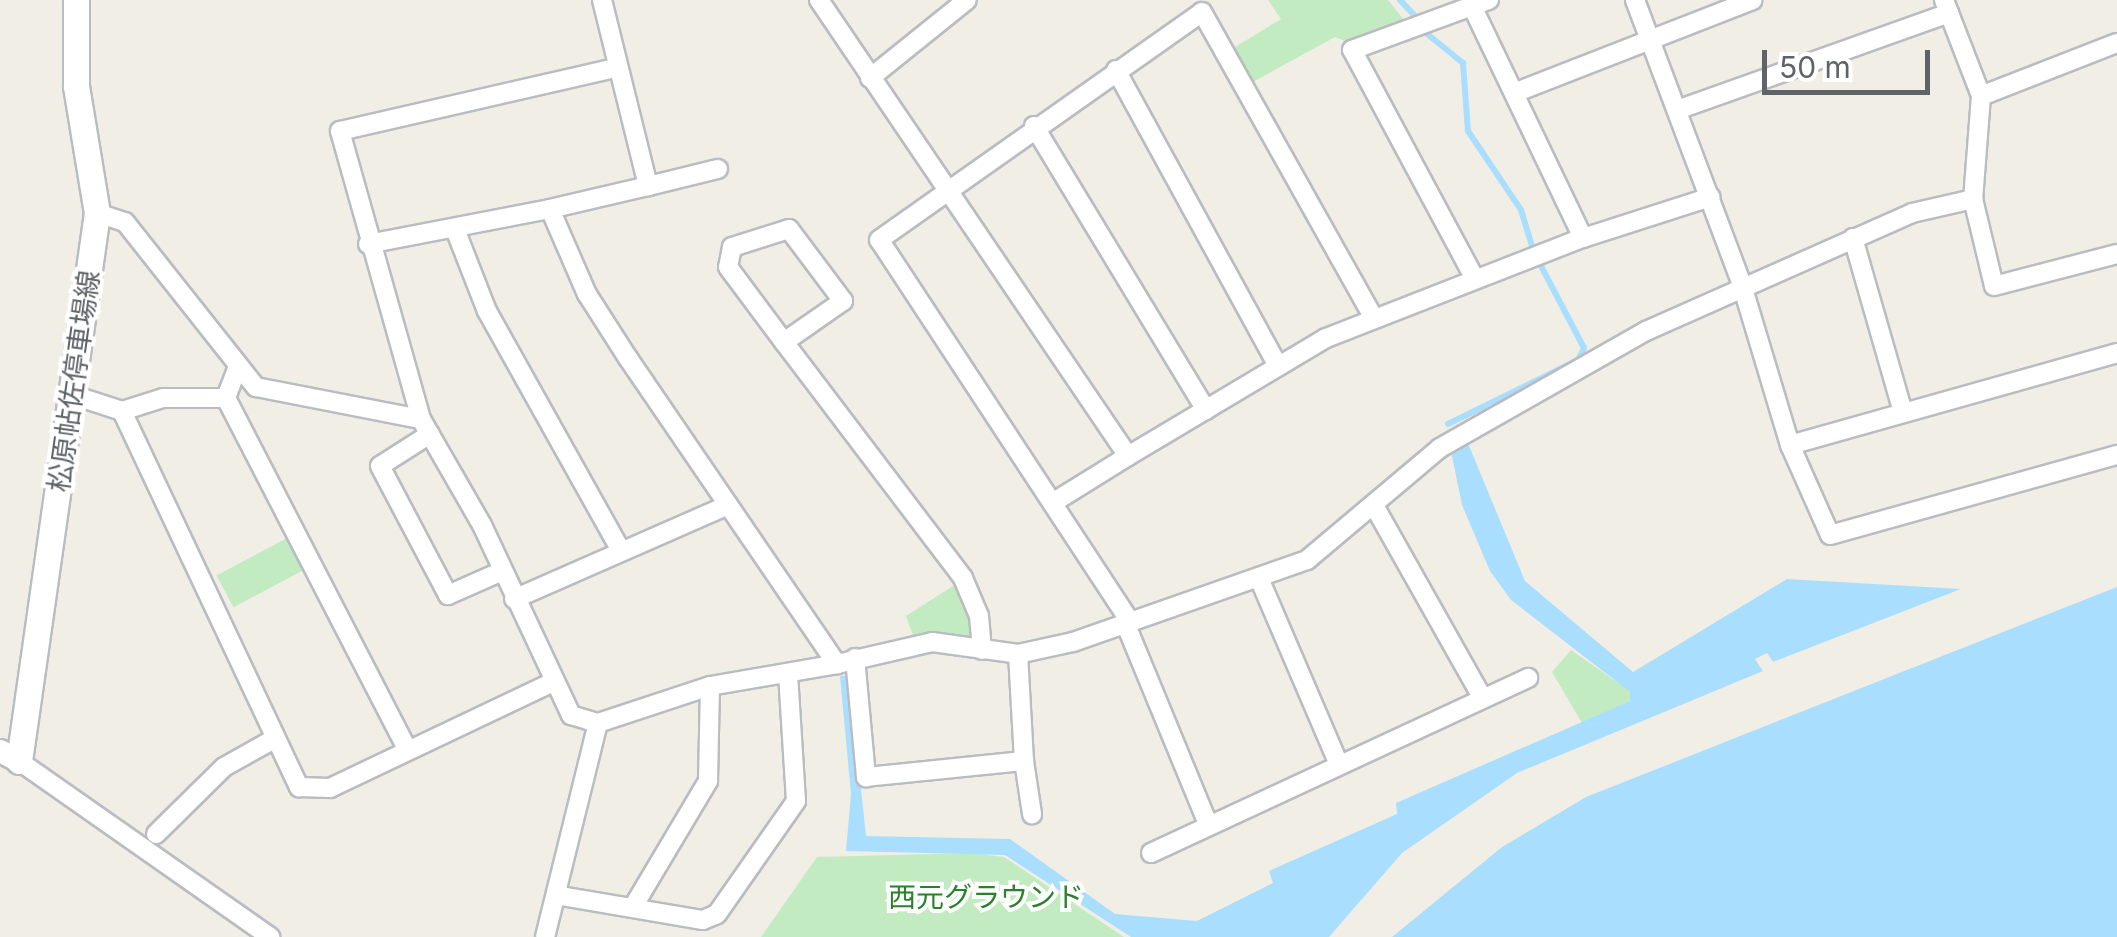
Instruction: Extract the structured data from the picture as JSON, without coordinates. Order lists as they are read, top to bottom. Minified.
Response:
{"streets":{"main road":["松原帖佐停車場線"]},"parks":["西元グラウンド"],"scale_bar":"50 m"}
